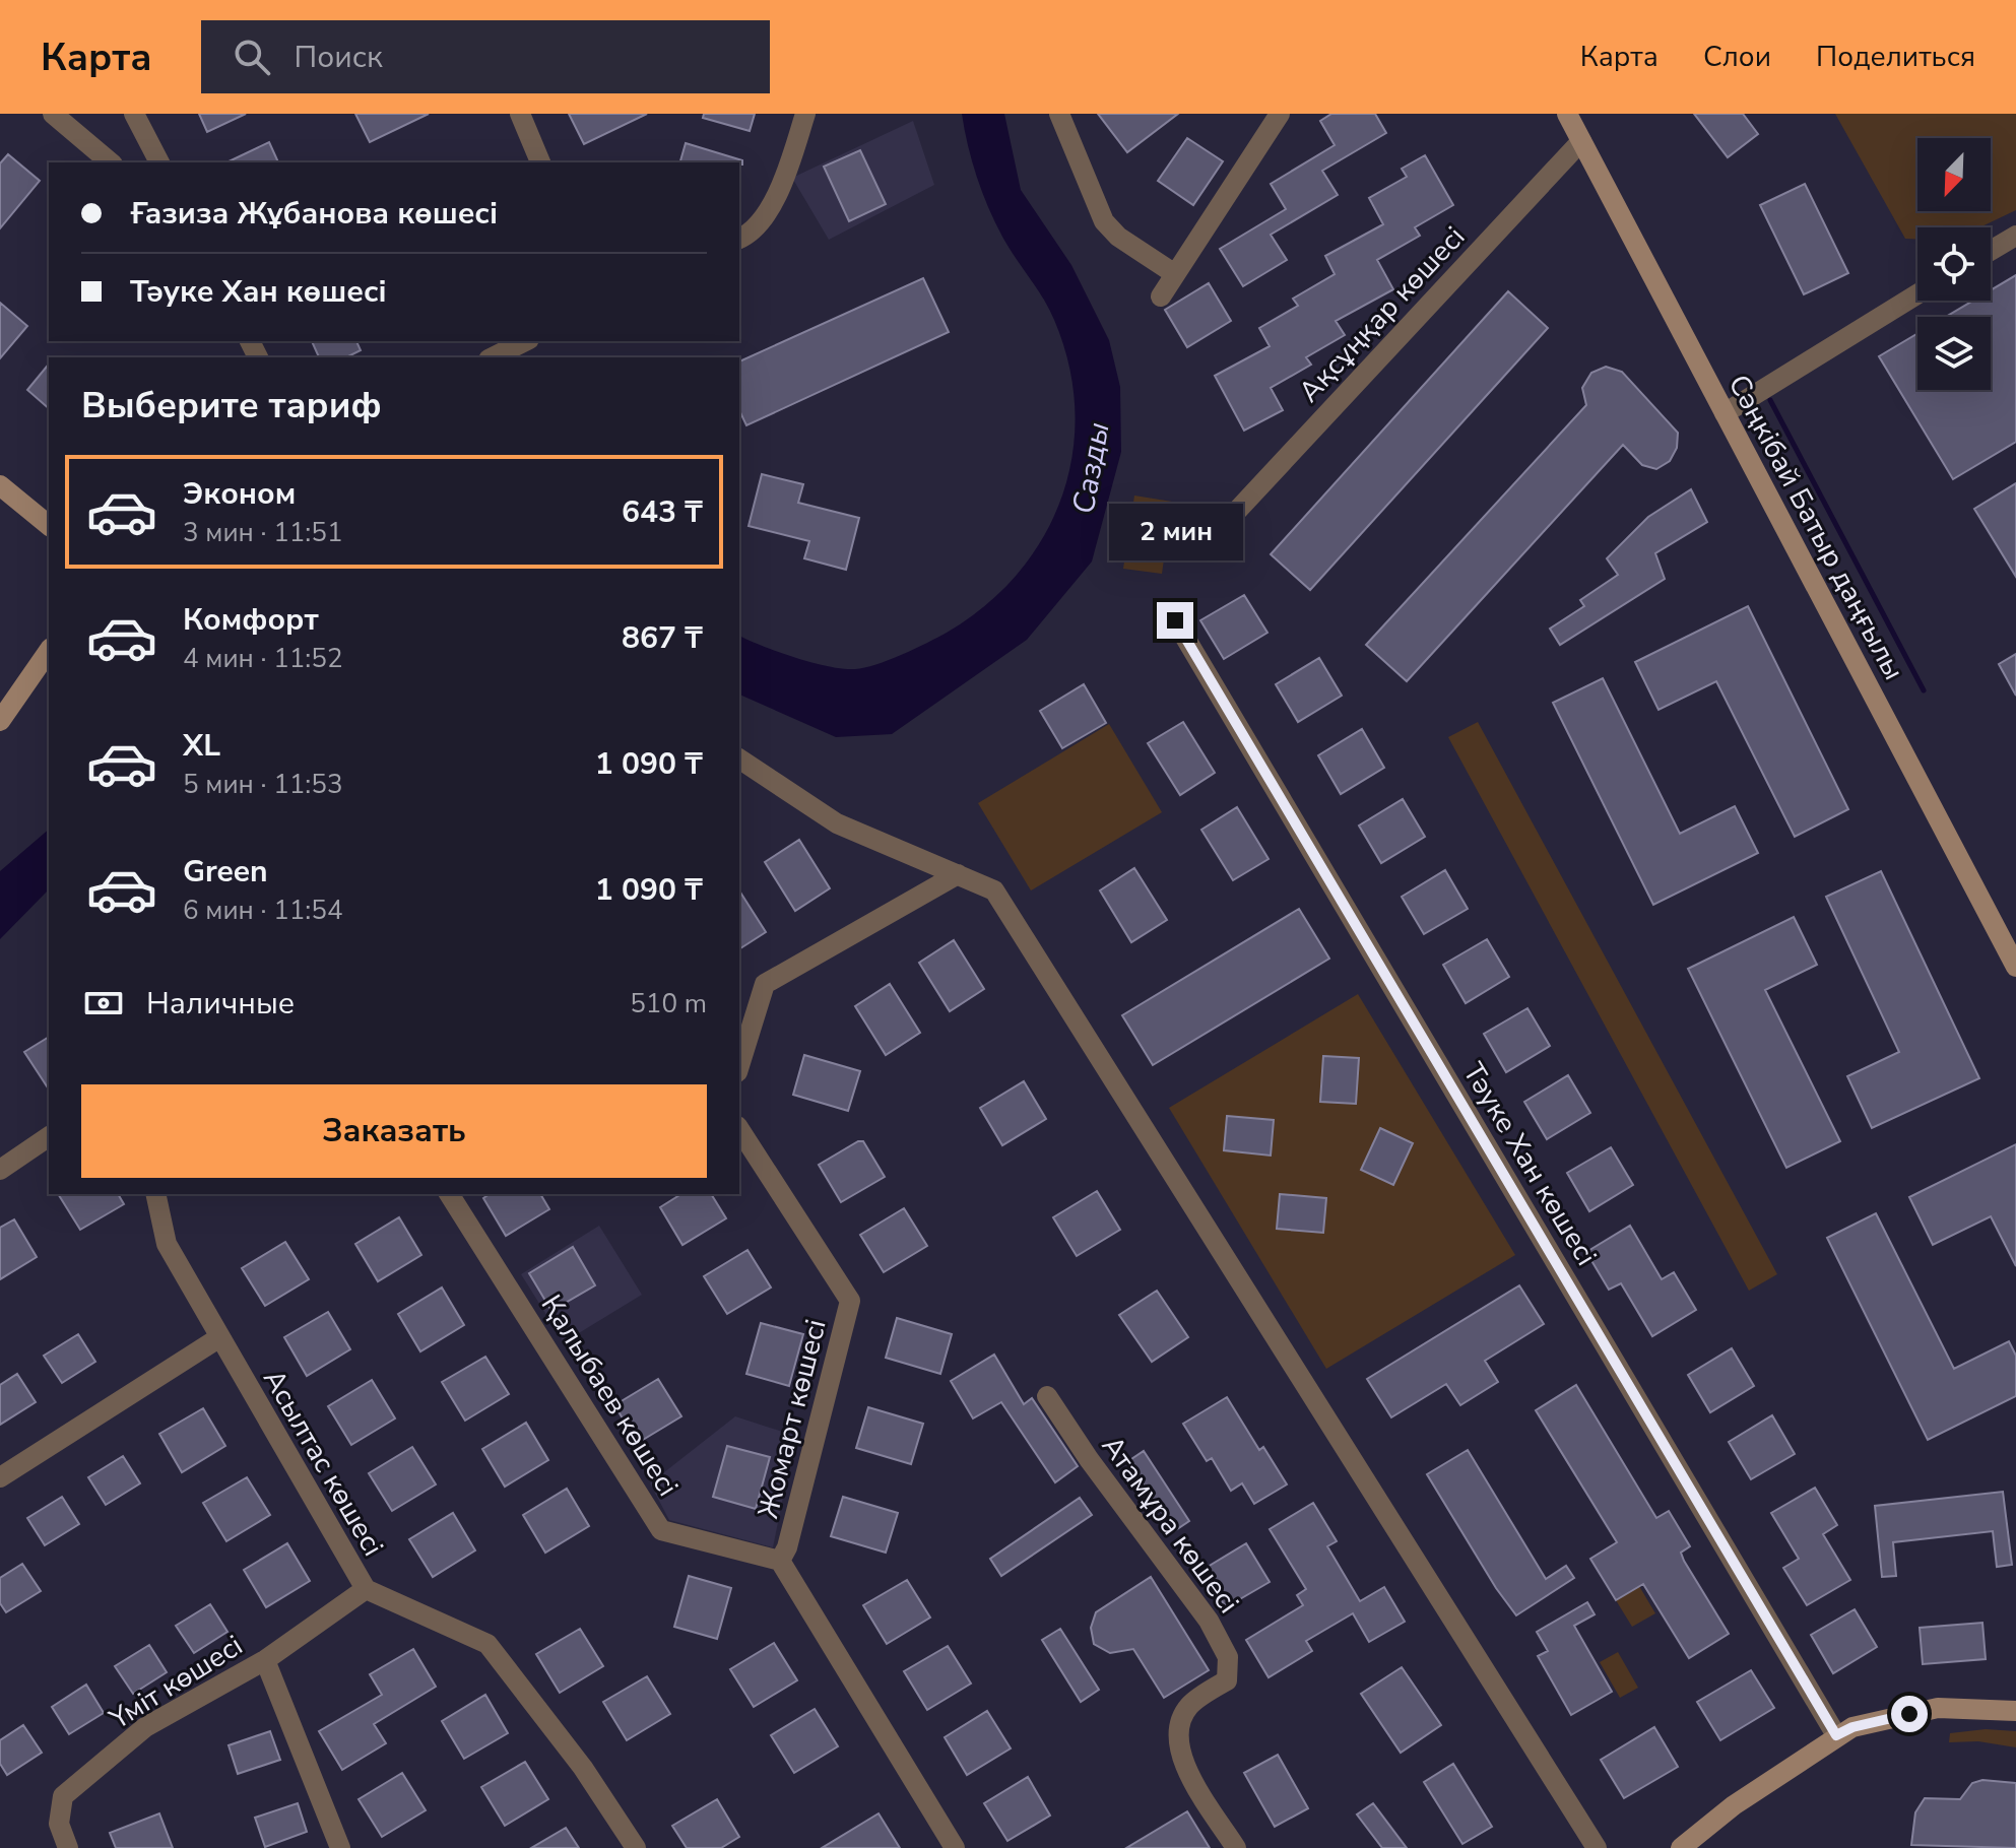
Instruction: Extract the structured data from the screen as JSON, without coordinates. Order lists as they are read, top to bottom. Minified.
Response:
{"streets":{"main road":["Сәңкібай Батыр даңғылы"],"street":["Ақсұңқар көшесі","Тәуке Хан көшесі","Қалыбаев көшесі","Жомарт көшесі","Асылтас көшесі","Атамұра көшесі","Үміт көшесі"]},"crossings":[["Ақсұңқар көшесі","Сәңкібай Батыр даңғылы"],["Қалыбаев көшесі","Жомарт көшесі"],["Асылтас көшесі","Үміт көшесі"]],"water":["Сазды"],"north":"bottom left","page":{"header":"Карта","search":"Поиск","nav":["Карта","Слои","Поделиться"],"banner":["Ғазиза Жұбанова көшесі","Тәуке Хан көшесі"],"heading":"Выберите тариф","list":[{"name":"Эконом","note":"3 мин · 11:51","value":"643 ₸"},{"name":"Комфорт","note":"4 мин · 11:52","value":"867 ₸"},{"name":"XL","note":"5 мин · 11:53","value":"1 090 ₸"},{"name":"Green","note":"6 мин · 11:54","value":"1 090 ₸"}],"bubble":"2 мин","pay":["Наличные","510 m"],"buttons":"Заказать"}}
